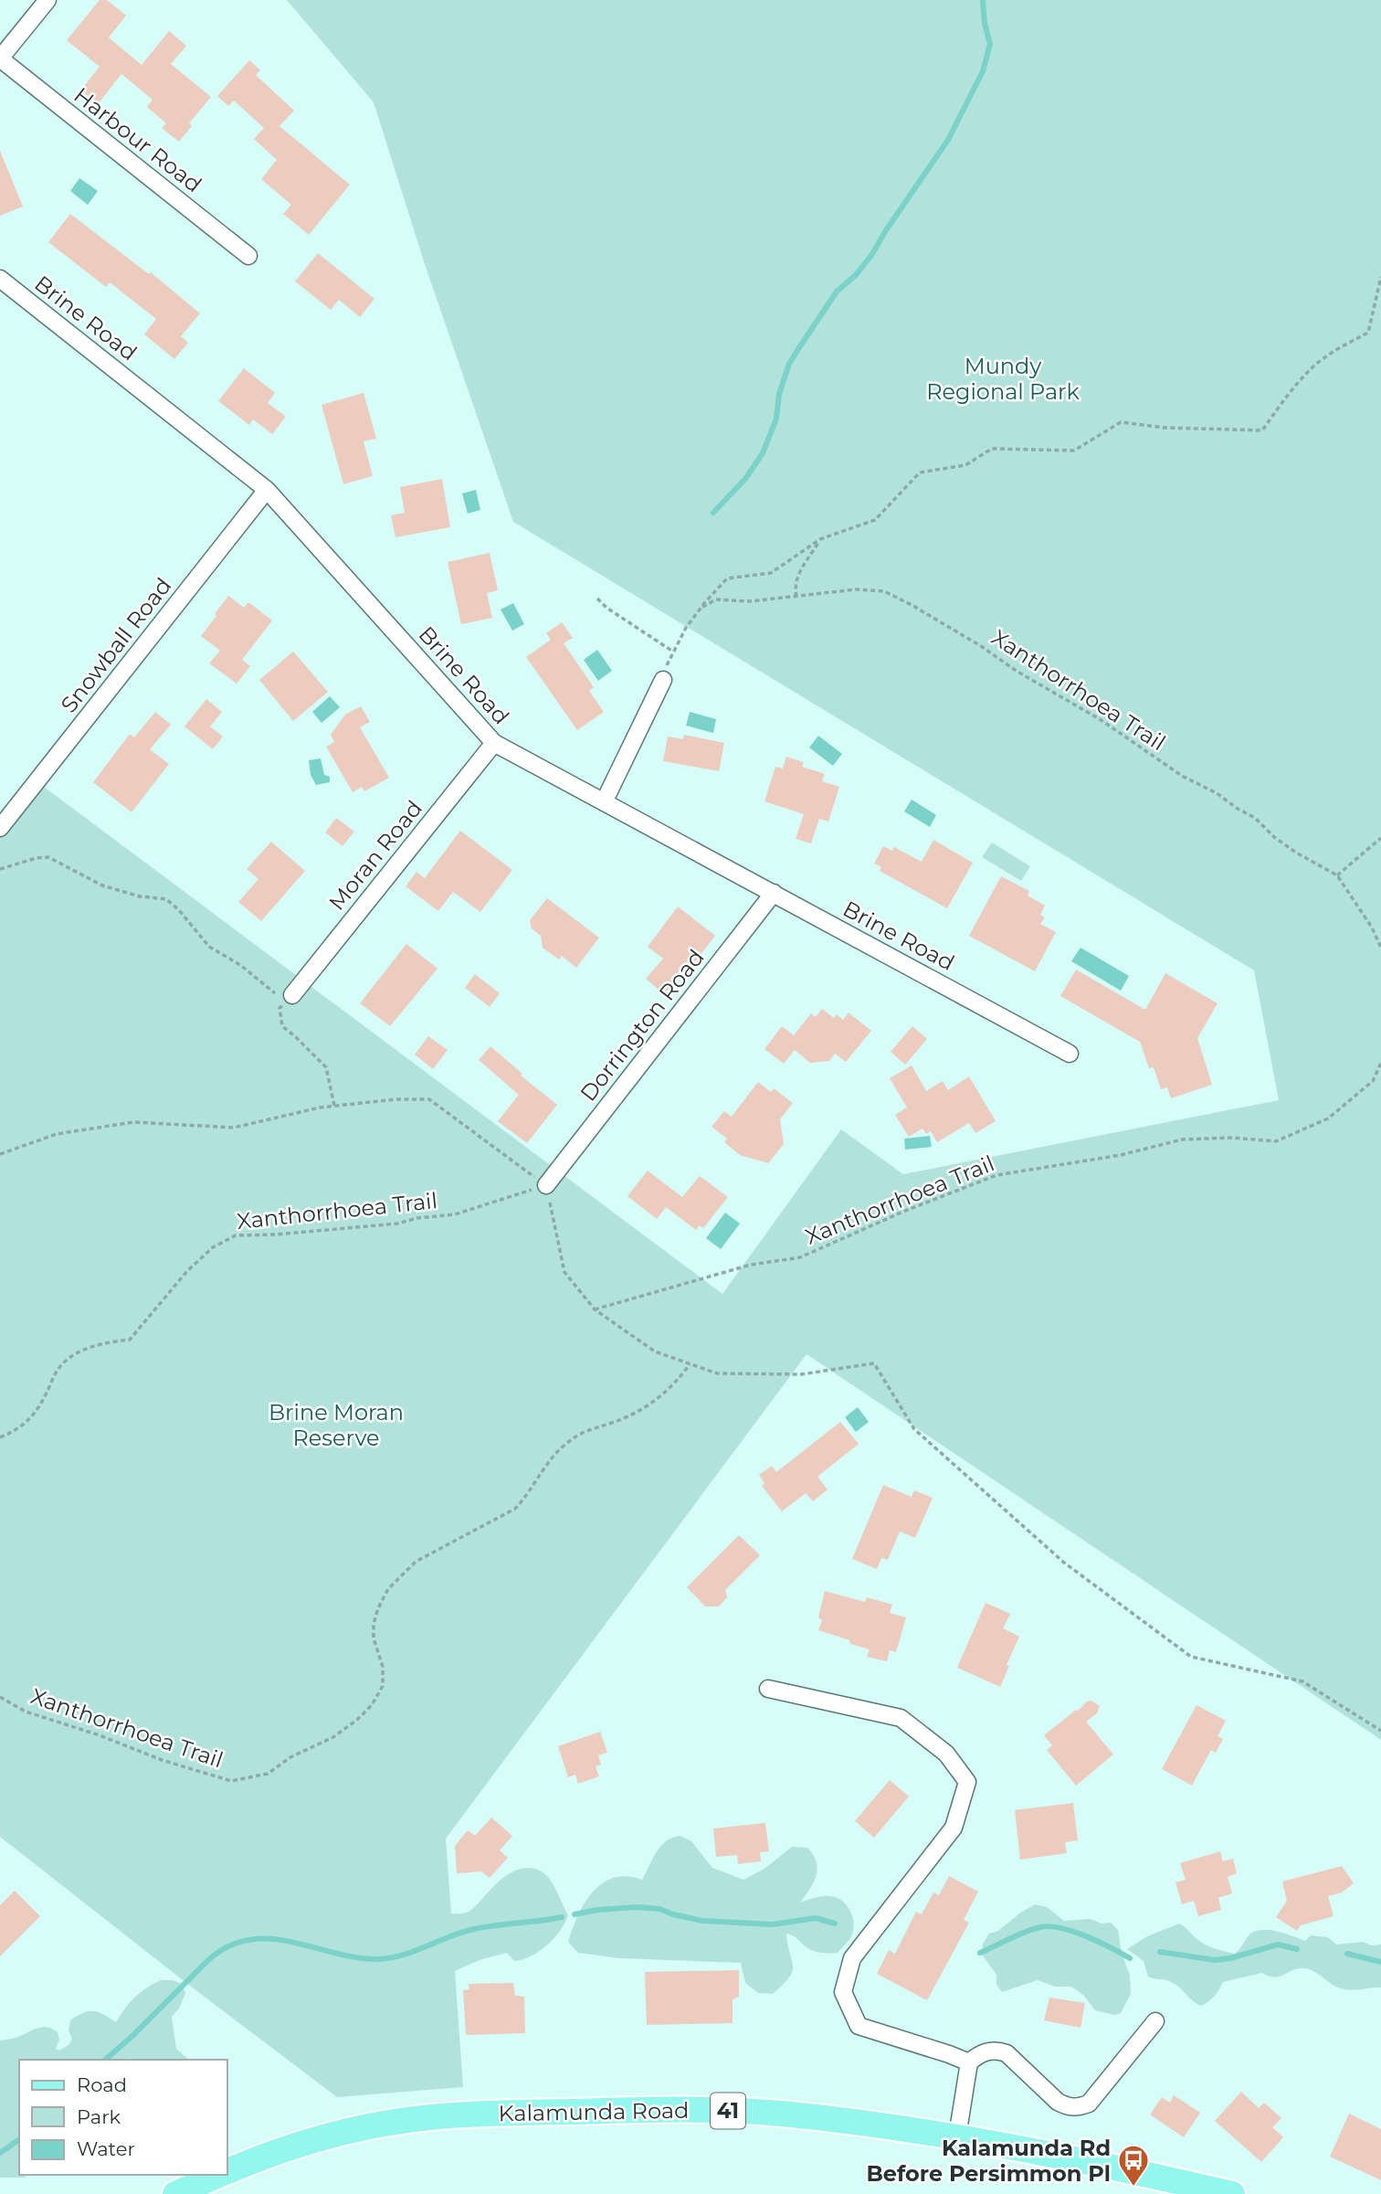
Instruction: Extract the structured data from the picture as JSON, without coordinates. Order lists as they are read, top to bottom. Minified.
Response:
{"streets":{"main road":["41","Kalamunda Road"],"street":["Harbour Road","Brine Road","Snowball Road","Moran Road","Dorrington Road"],"path":["Xanthorrhoea Trail"]},"crossings":[["Brine Road","Snowball Road"],["Brine Road","Moran Road"],["Brine Road","Dorrington Road"],["Xanthorrhoea Trail","Dorrington Road"]],"parks":["Mundy Regional Park","Brine Moran Reserve"],"places":{"bus stop":["Kalamunda Rd Before Persimmon Pl"]},"legend":["Road","Park","Water"]}
